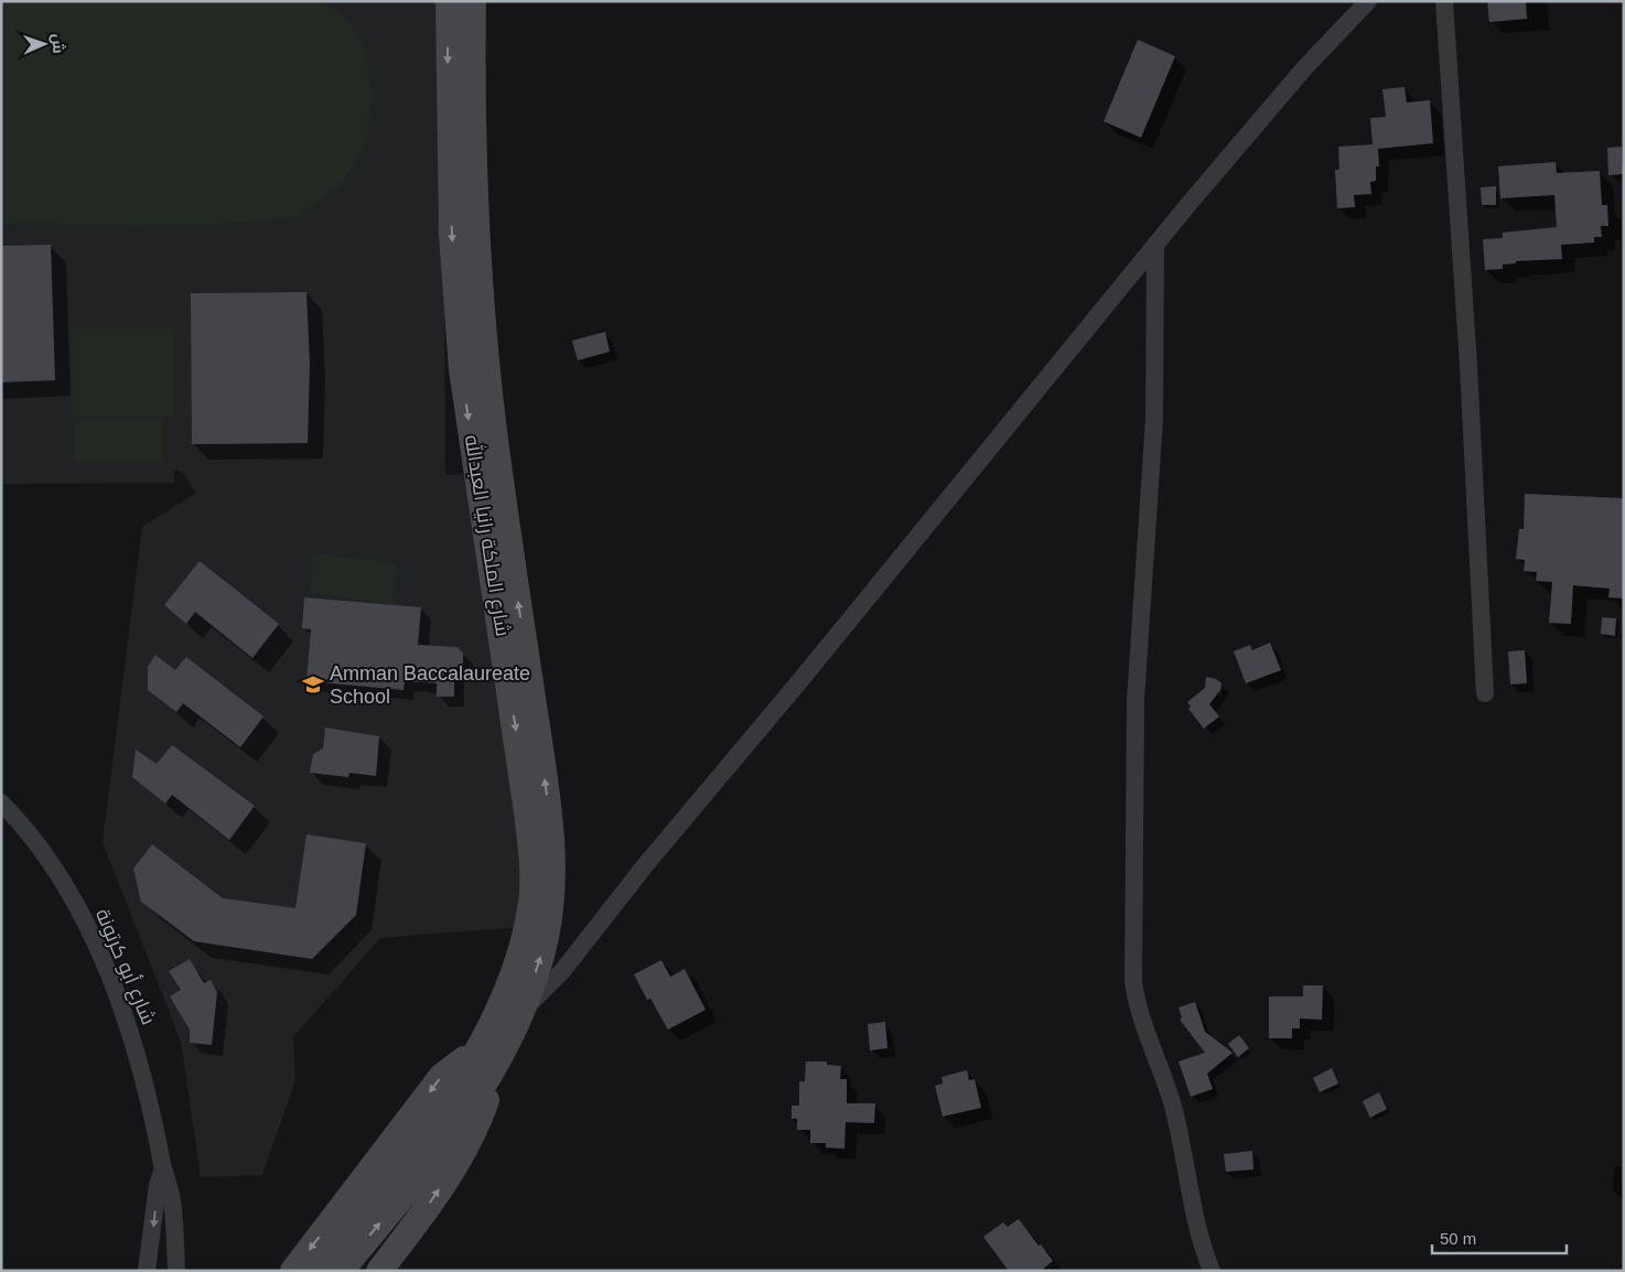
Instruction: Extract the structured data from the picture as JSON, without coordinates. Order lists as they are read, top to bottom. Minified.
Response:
{"streets":{"main road":["شارع الملكة رانيا العبدالله"],"street":["شارع أبو كرتونة"]},"places":{"school or university":["Amman Baccalaureate School"]},"scale_bar":"50 m","north":"right"}
